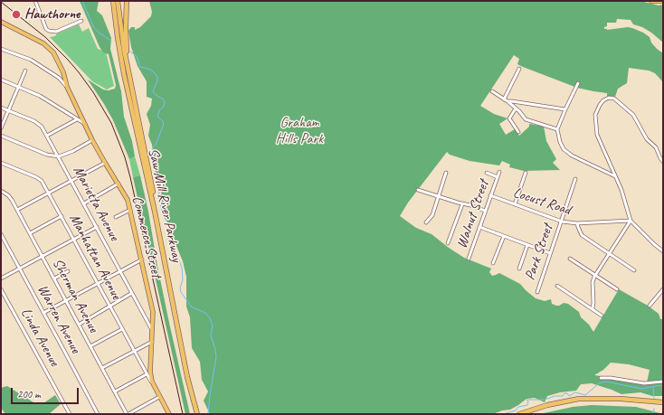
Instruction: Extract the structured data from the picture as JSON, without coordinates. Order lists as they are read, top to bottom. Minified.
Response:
{"streets":{"highway":["Saw Mill River Parkway"],"main road":["Commerce Street"],"street":["Locust Road","Marietta Avenue","Walnut Street","Park Street","Manhattan Avenue","Sherman Avenue","Warren Avenue","Linda Avenue"]},"crossings":[["Locust Road","Walnut Street"],["Locust Road","Park Street"],["Marietta Avenue","Commerce Street"],["Commerce Street","Manhattan Avenue"]],"parks":["Graham Hills Park"],"places":["Hawthorne"],"scale_bar":"200 m"}
